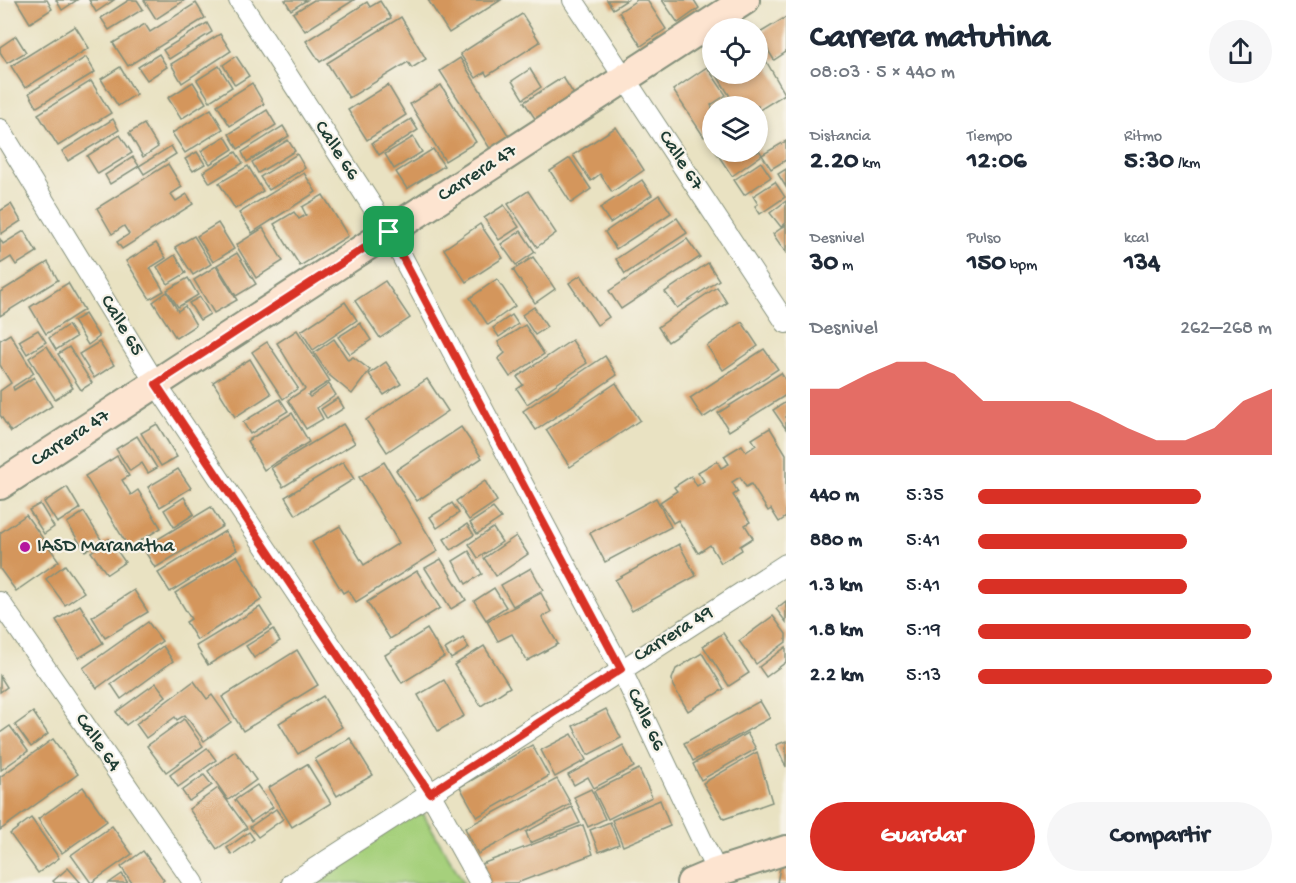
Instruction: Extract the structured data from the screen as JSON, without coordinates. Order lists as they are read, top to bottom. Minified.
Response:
{"streets":{"street":["Calle 66","Calle 67","Carrera 47","Calle 65","Carrera 49","Calle 64"]},"crossings":[["Calle 66","Carrera 47"],["Calle 66","Carrera 49"],["Calle 67","Carrera 47"],["Carrera 47","Calle 65"],["Calle 65","Carrera 49"]],"places":["IASD Maranatha"],"page":{"heading":["Carrera matutina","08:03 · 5 × 440 m"],"stats":[["Distancia","2.20 km"],["Tiempo","12:06"],["Ritmo","5:30 /km"],["Desnivel","30 m"],["Pulso","150 bpm"],["kcal","134"]],"chart":["Desnivel","262–268 m"],"list":[{"name":"440 m","note":"5:35"},{"name":"880 m","note":"5:41"},{"name":"1.3 km","note":"5:41"},{"name":"1.8 km","note":"5:19"},{"name":"2.2 km","note":"5:13"}],"buttons":["Guardar","Compartir"]}}
